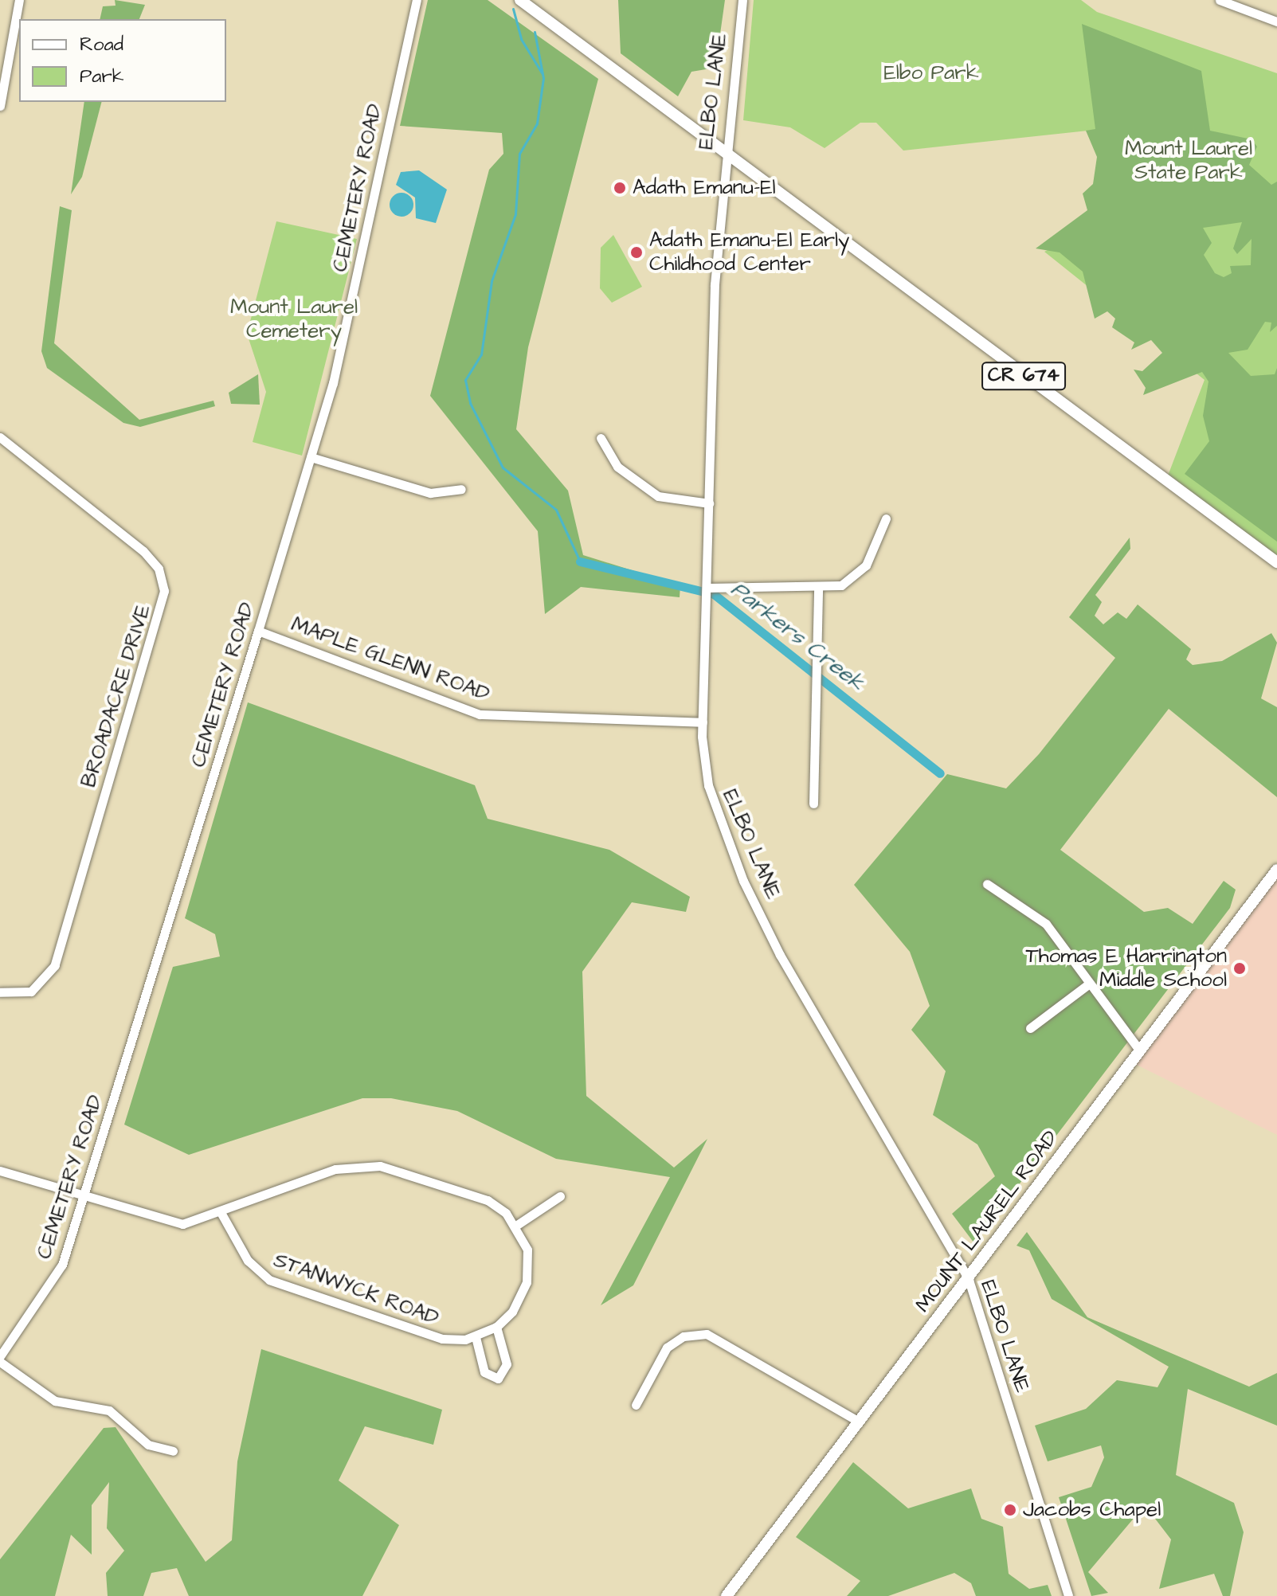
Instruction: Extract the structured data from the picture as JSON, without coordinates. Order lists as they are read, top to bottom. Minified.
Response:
{"streets":{"main road":["CR 674","MOUNT LAUREL ROAD"],"street":["ELBO LANE","CEMETERY ROAD","MAPLE GLENN ROAD","BROADACRE DRIVE","STANWYCK ROAD"]},"crossings":[["ELBO LANE","CR 674"],["ELBO LANE","MAPLE GLENN ROAD"],["ELBO LANE","MOUNT LAUREL ROAD"],["CEMETERY ROAD","MAPLE GLENN ROAD"]],"water":["Parkers Creek"],"parks":["Elbo Park","Mount Laurel State Park","Mount Laurel Cemetery"],"places":["Adath Emanu-El","Adath Emanu-El Early Childhood Center","Thomas E Harrington Middle School","Jacobs Chapel"],"legend":["Road","Park"]}
